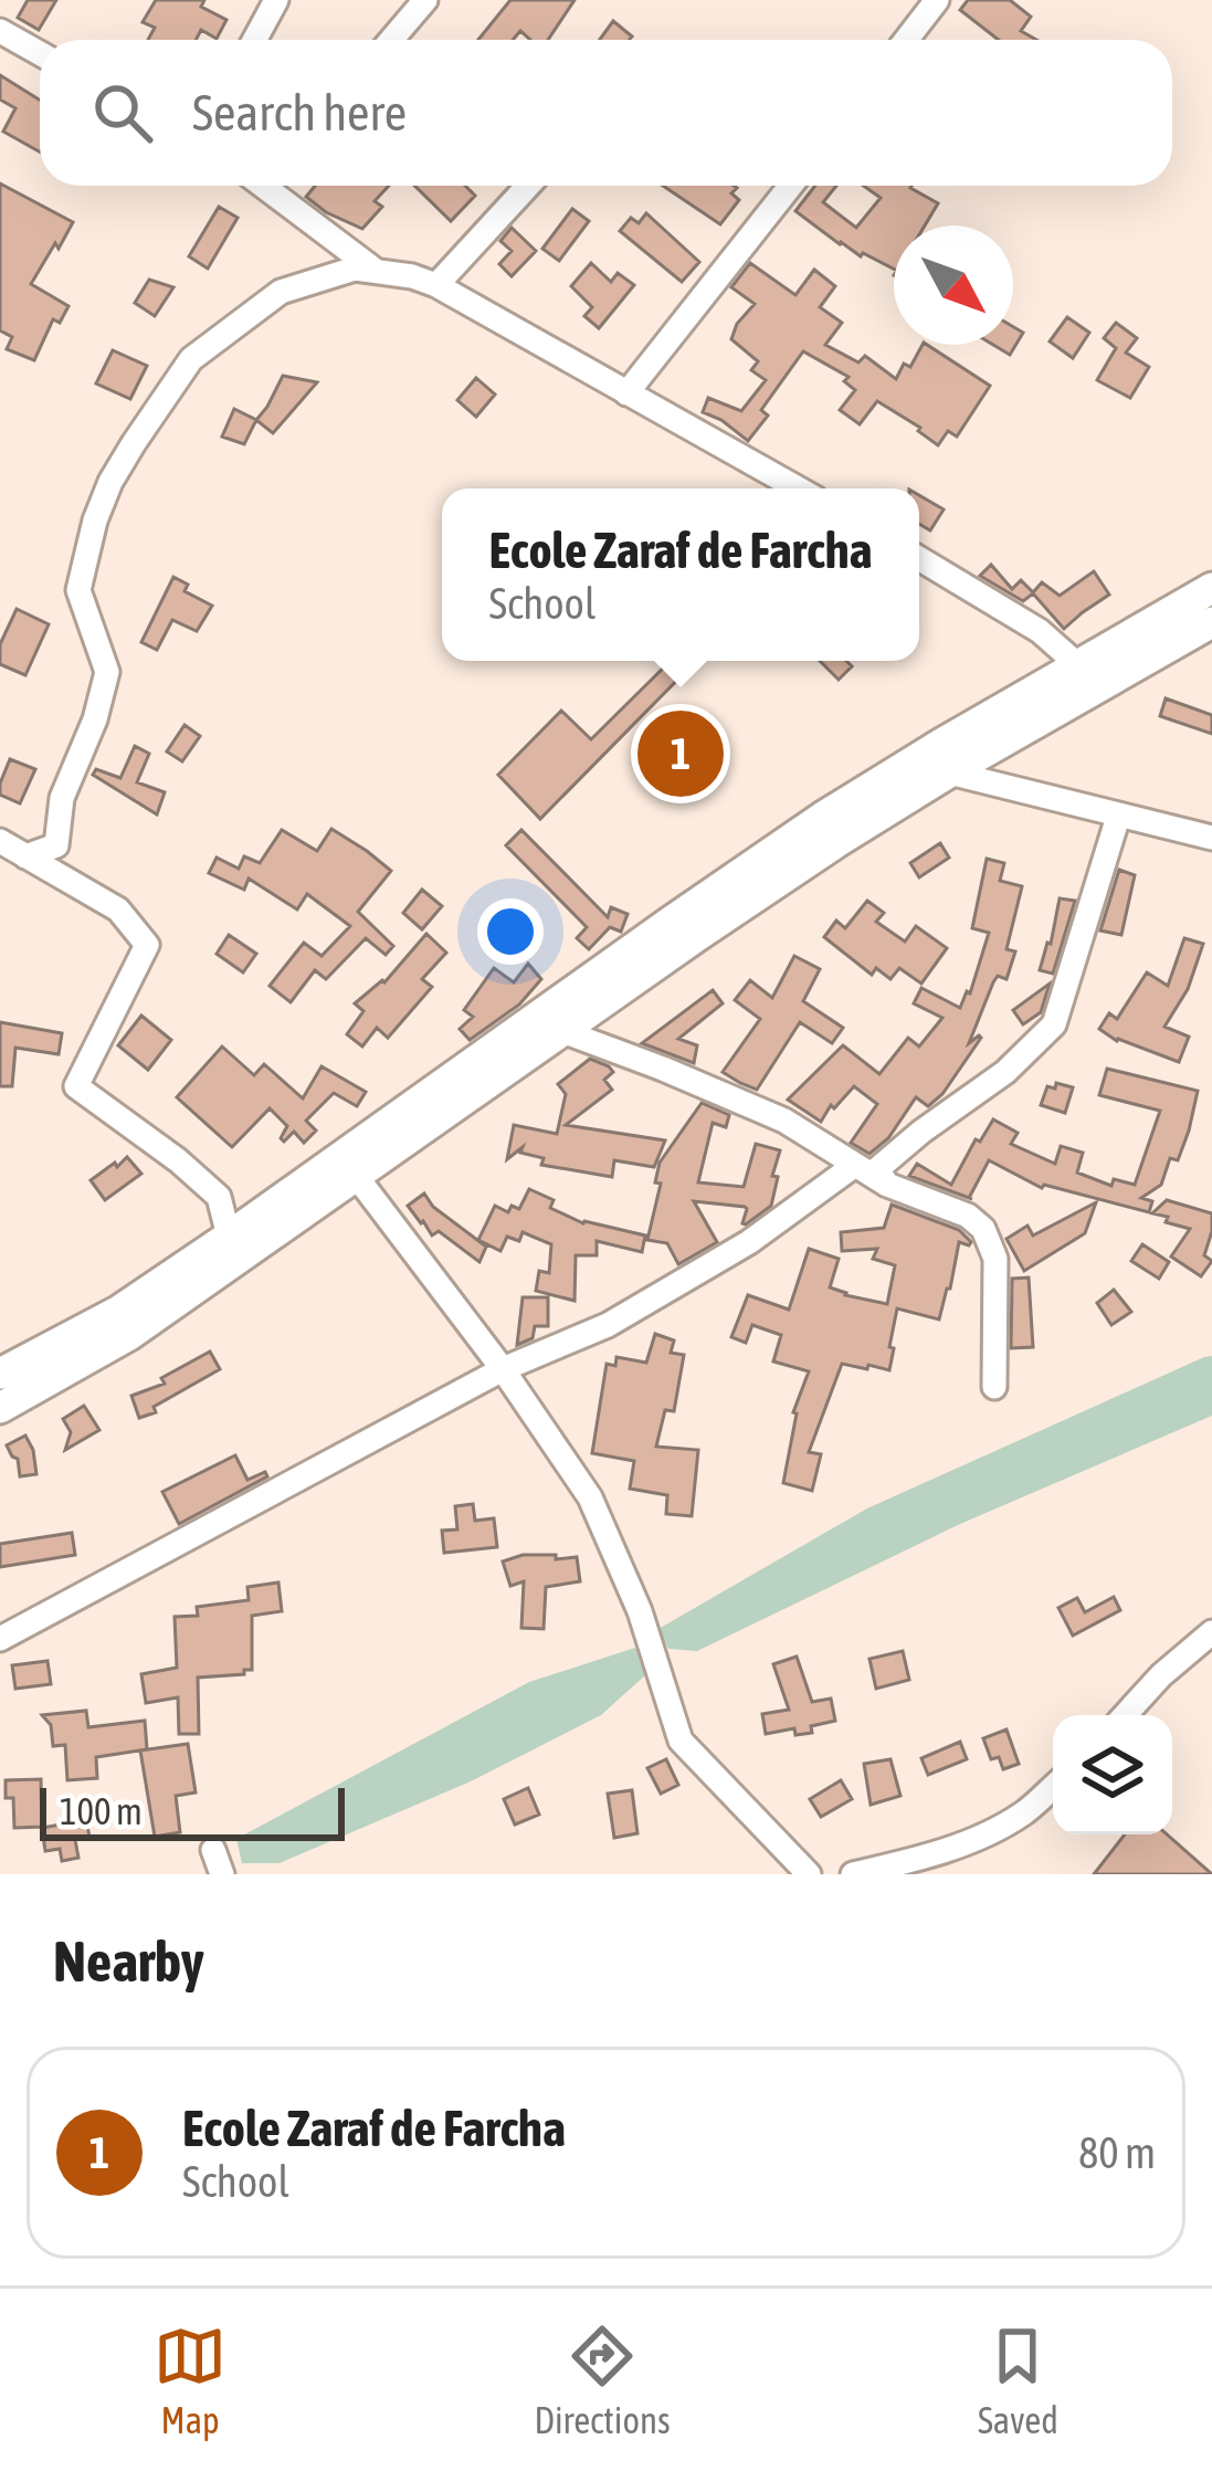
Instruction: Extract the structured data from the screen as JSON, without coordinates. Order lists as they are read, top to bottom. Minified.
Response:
{"scale_bar":"100 m","north":"bottom right","page":{"search":"Search here","popup":["Ecole Zaraf de Farcha","School"],"pins":"1","scale":"100 m","heading":"Nearby","list":[{"mark":"1","name":"Ecole Zaraf de Farcha","note":"School","value":"80 m"}],"nav":["Map","Directions","Saved"]}}
